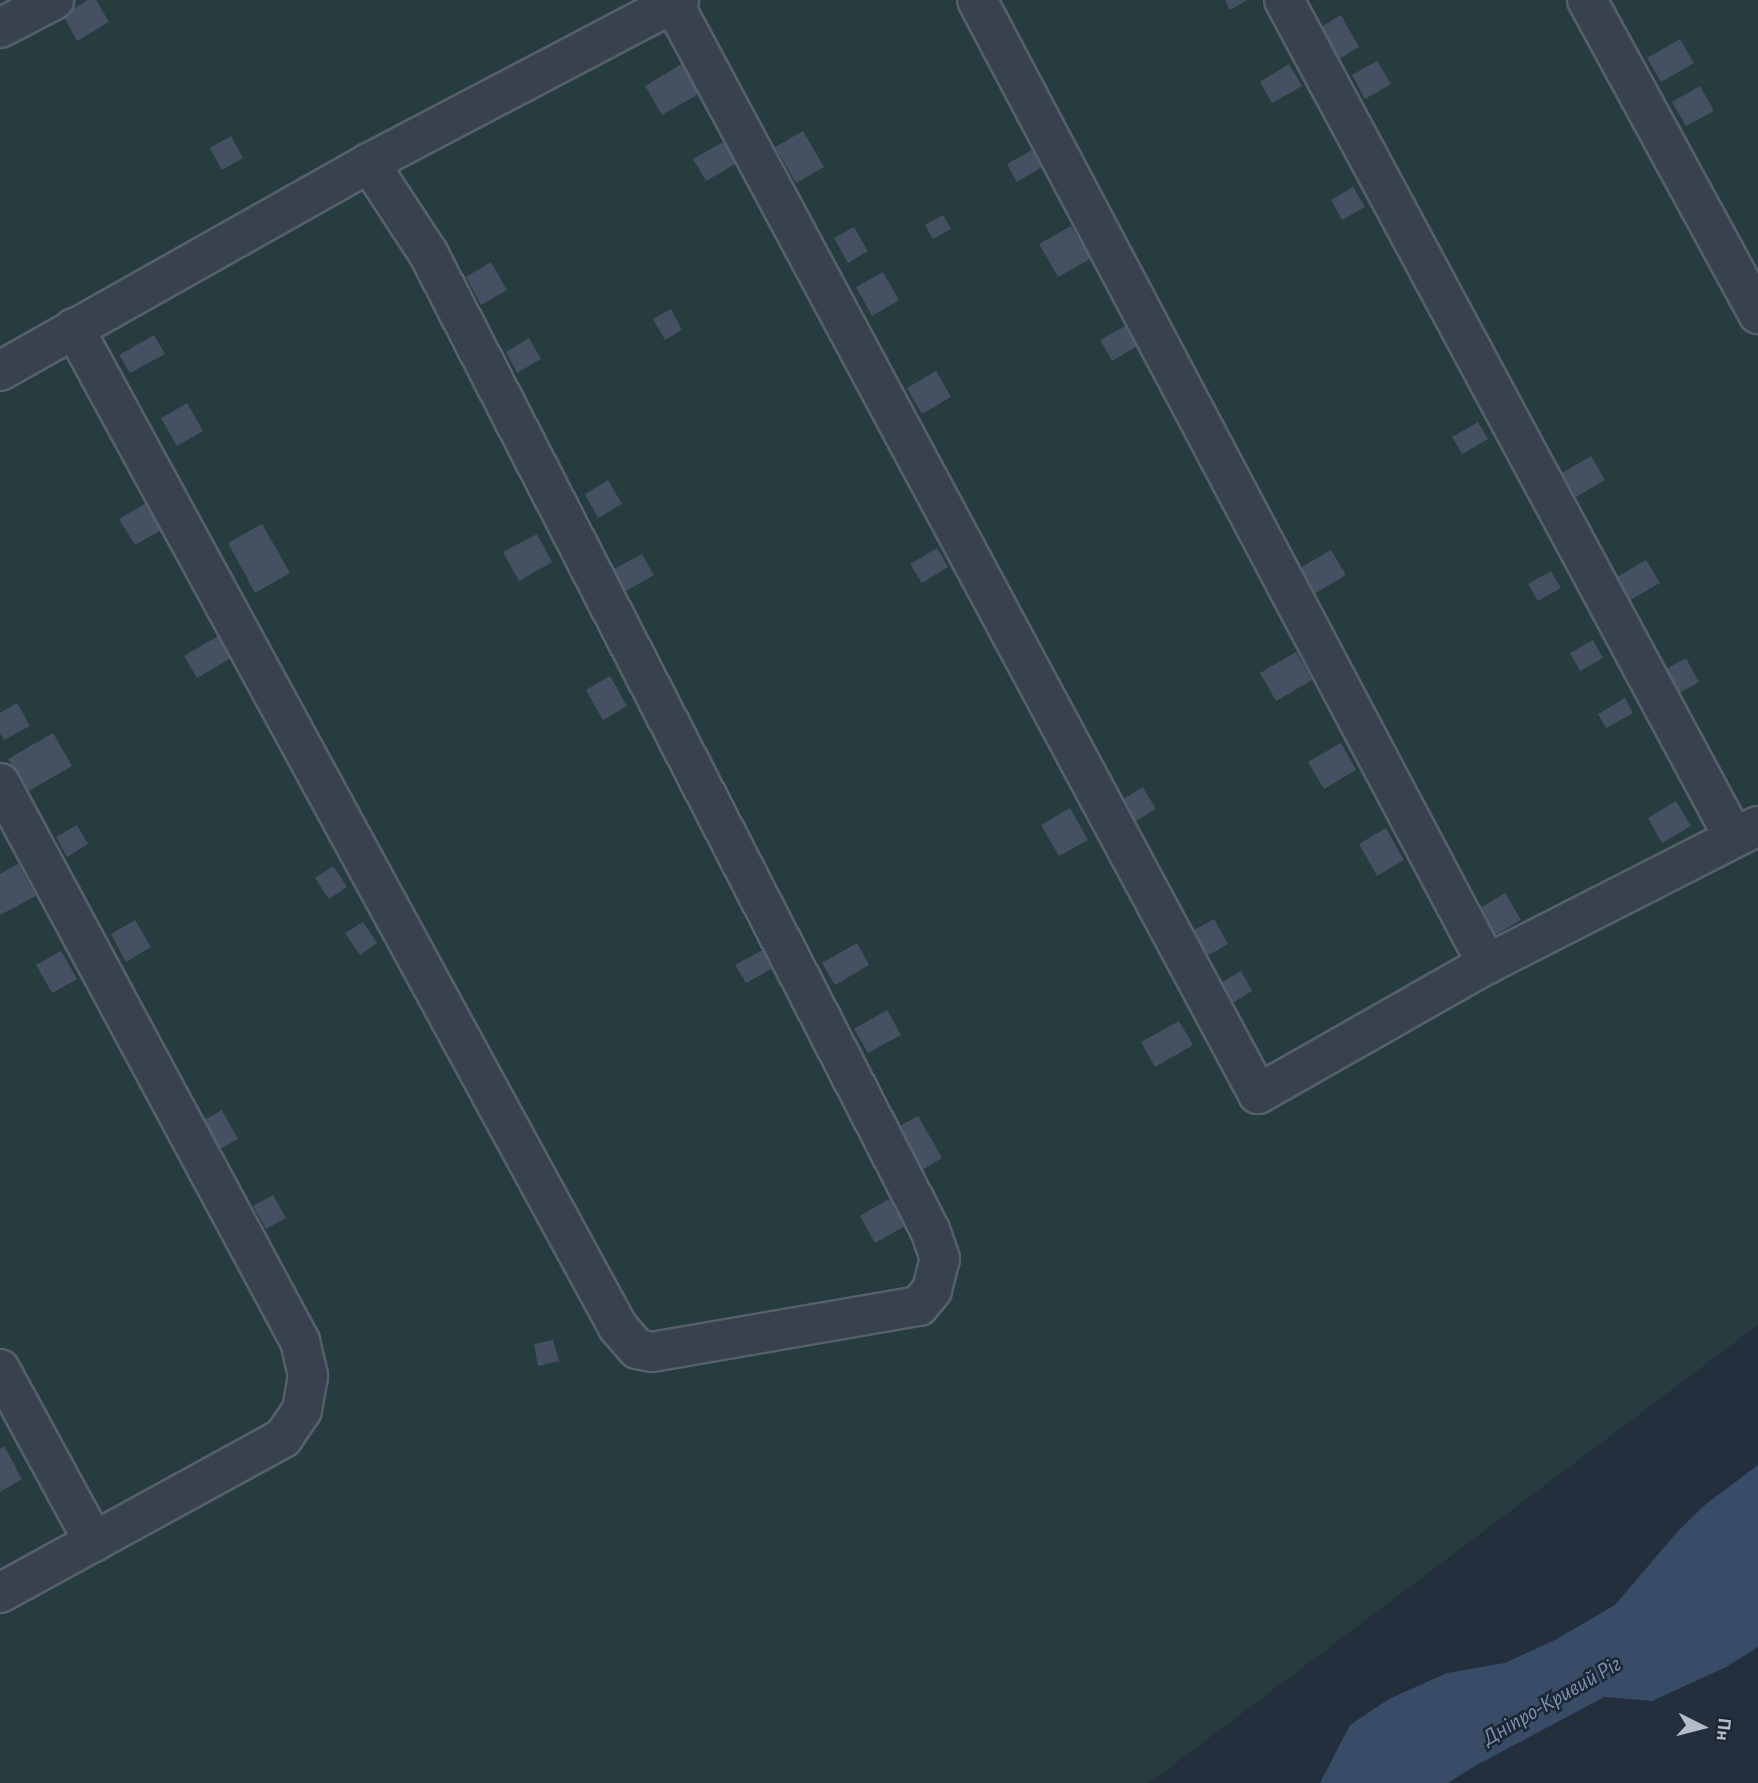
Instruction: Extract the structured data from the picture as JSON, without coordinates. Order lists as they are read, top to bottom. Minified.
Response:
{"water":["Дніпро-Кривий Ріг"],"north":"right"}
